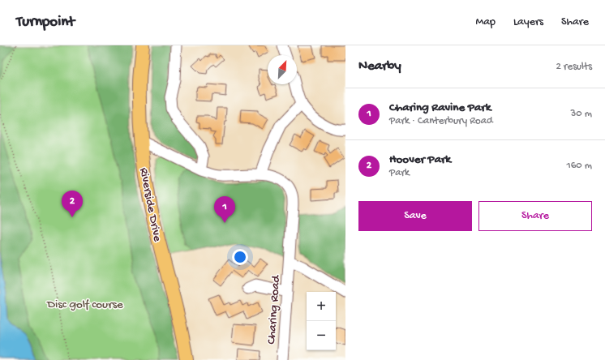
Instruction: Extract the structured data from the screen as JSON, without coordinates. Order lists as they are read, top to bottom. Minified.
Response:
{"streets":{"main road":["Riverside Drive"],"street":["Charing Road"]},"crossings":[["Riverside Drive","Charing Road"]],"parks":["Disc golf course"],"north":"top right","page":{"header":"Turnpoint","nav":["Map","Layers","Share"],"heading":["Nearby","2 results"],"list":[{"mark":"1","name":"Charing Ravine Park","note":"Park · Canterbury Road","value":"30 m"},{"mark":"2","name":"Hoover Park","note":"Park","value":"160 m"}],"pins":["2","1"],"buttons":["Save","Share"],"map_buttons":["+","−"]}}
